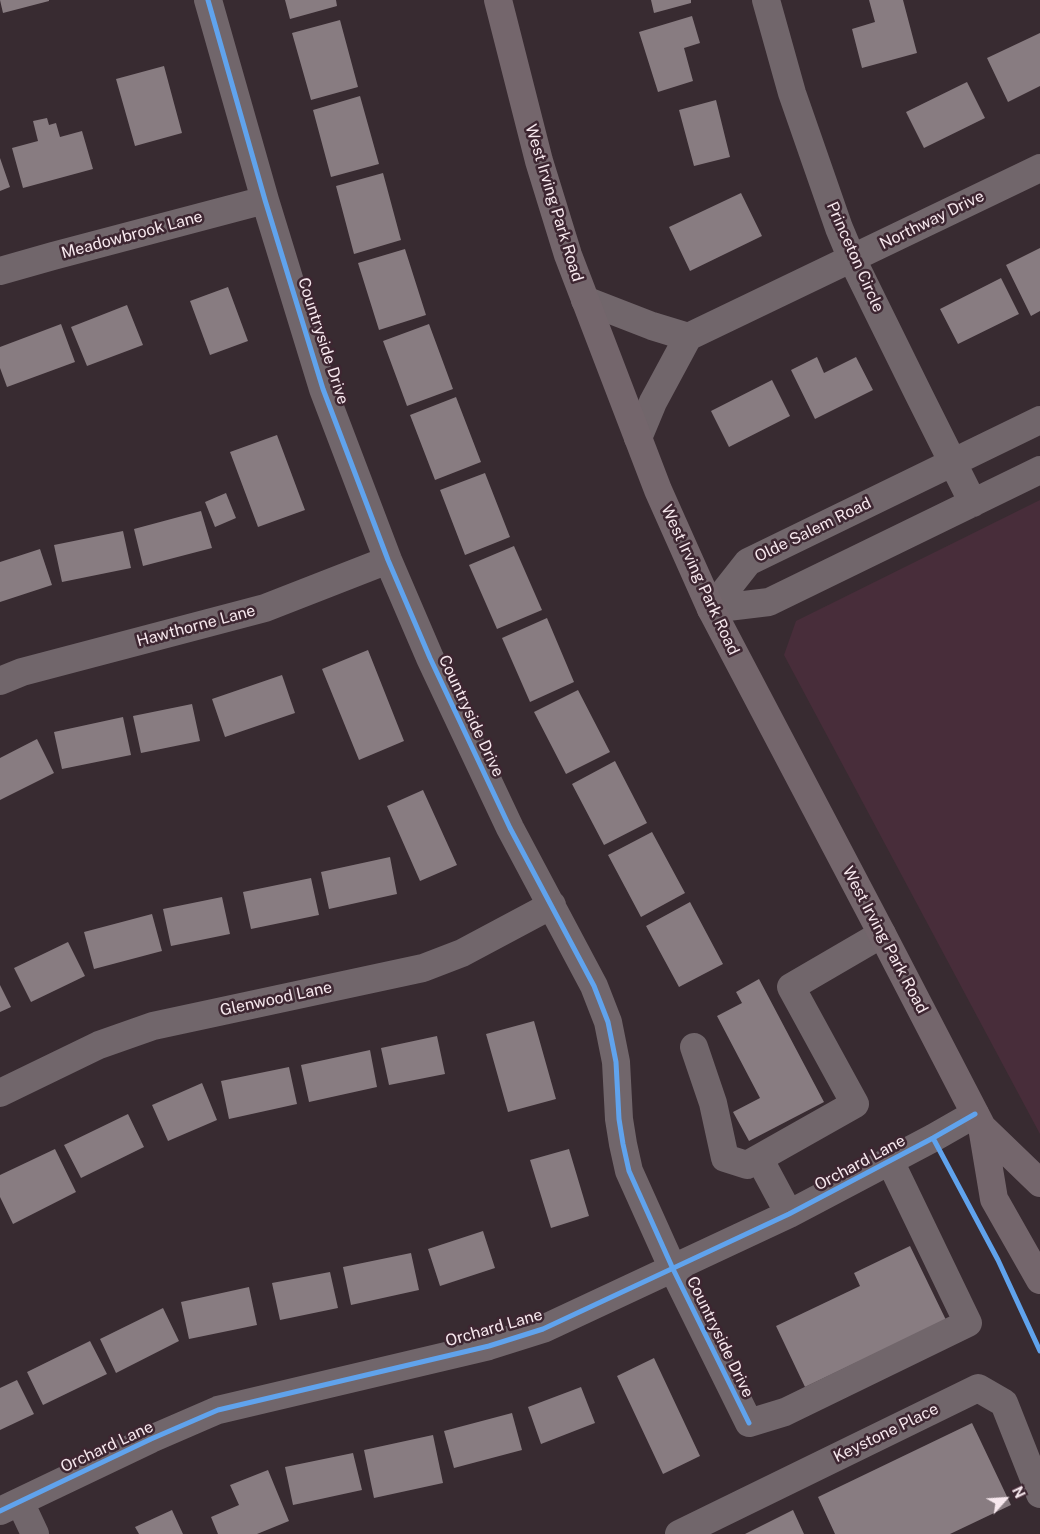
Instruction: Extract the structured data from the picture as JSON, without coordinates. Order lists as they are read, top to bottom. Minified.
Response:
{"streets":{"main road":["West Irving Park Road"],"street":["Northway Drive","Meadowbrook Lane","Princeton Circle","Countryside Drive","Olde Salem Road","Hawthorne Lane","Glenwood Lane","Orchard Lane","Keystone Place"]},"crossings":[["West Irving Park Road","Olde Salem Road"],["West Irving Park Road","Orchard Lane"],["Northway Drive","Princeton Circle"],["Meadowbrook Lane","Countryside Drive"],["Princeton Circle","Olde Salem Road"],["Countryside Drive","Hawthorne Lane"],["Countryside Drive","Glenwood Lane"],["Countryside Drive","Orchard Lane"]],"north":"top right"}
